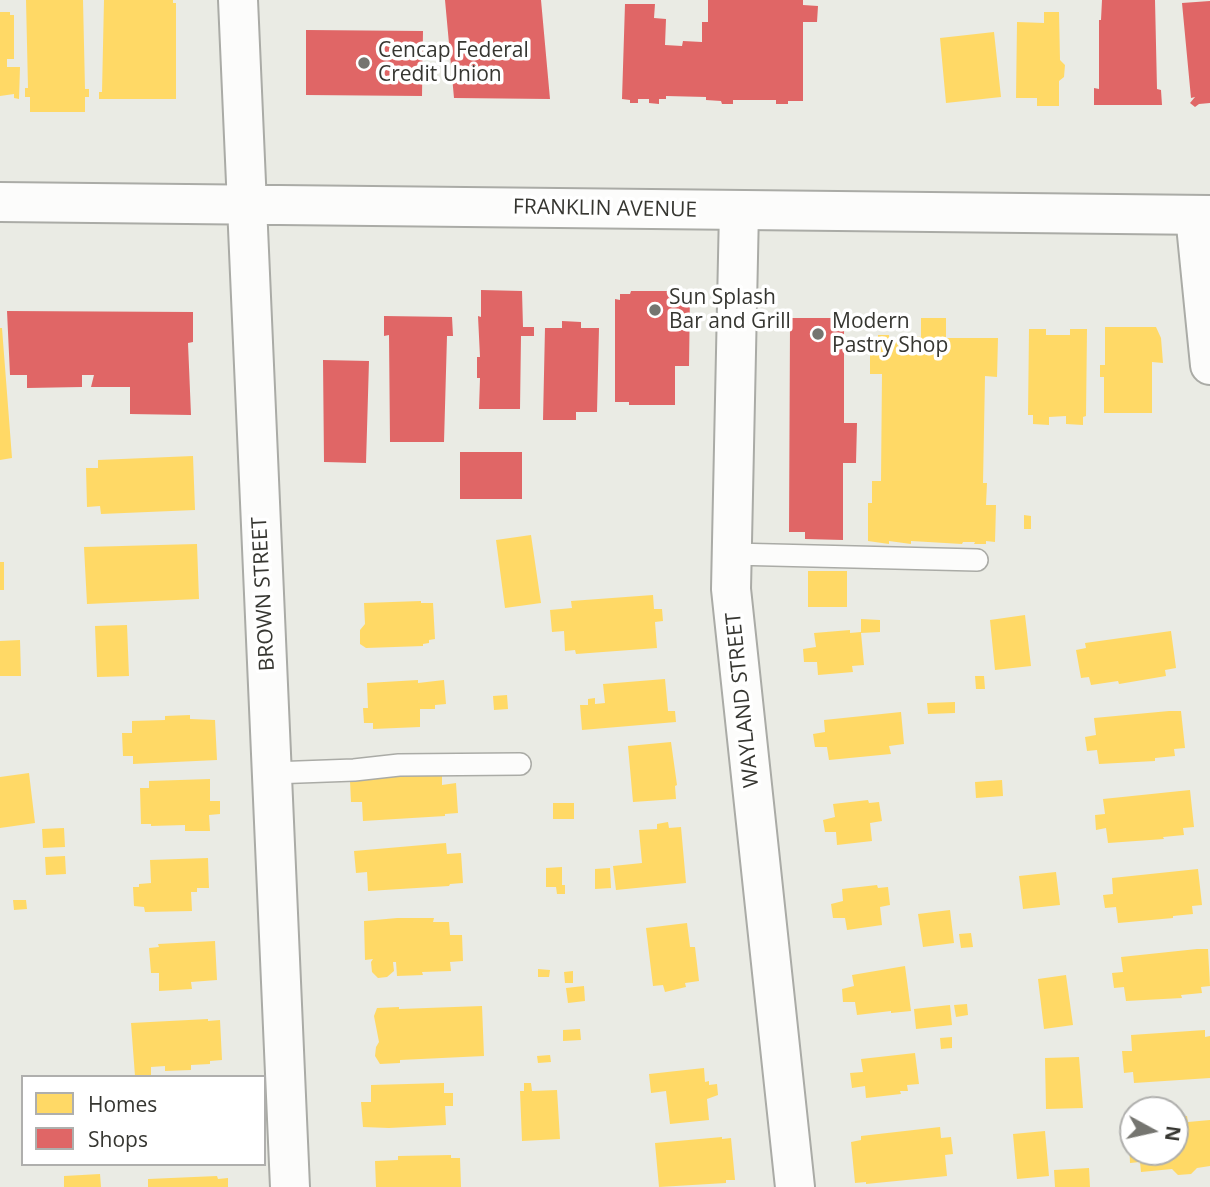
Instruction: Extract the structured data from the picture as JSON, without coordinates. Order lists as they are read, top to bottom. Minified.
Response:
{"streets":{"main road":["FRANKLIN AVENUE","BROWN STREET","WAYLAND STREET"]},"crossings":[["FRANKLIN AVENUE","BROWN STREET"],["FRANKLIN AVENUE","WAYLAND STREET"]],"places":["Cencap Federal Credit Union","Sun Splash Bar and Grill","Modern Pastry Shop"],"legend":["Homes","Shops"],"north":"right"}
